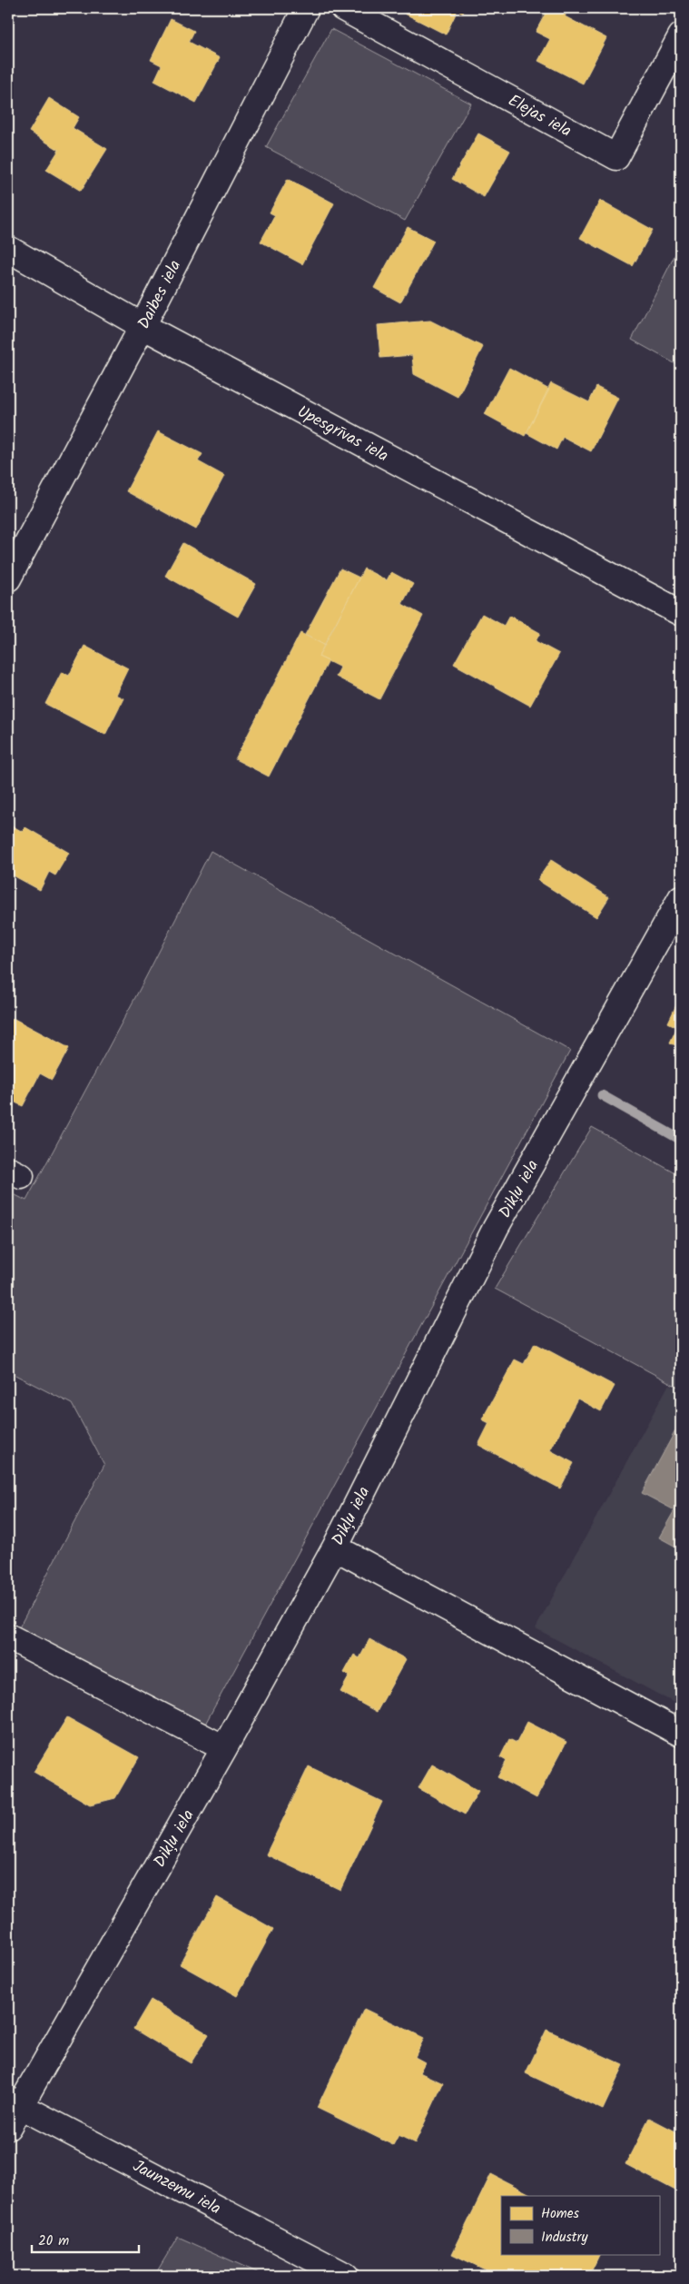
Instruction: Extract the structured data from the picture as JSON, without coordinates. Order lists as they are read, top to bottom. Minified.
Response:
{"streets":{"street":["Elejas iela","Daibes iela","Upesgrīvas iela","Dikļu iela","Jaunzemu iela"]},"crossings":[["Daibes iela","Upesgrīvas iela"],["Dikļu iela","Jaunzemu iela"]],"legend":["Homes","Industry"],"scale_bar":"20 m"}
